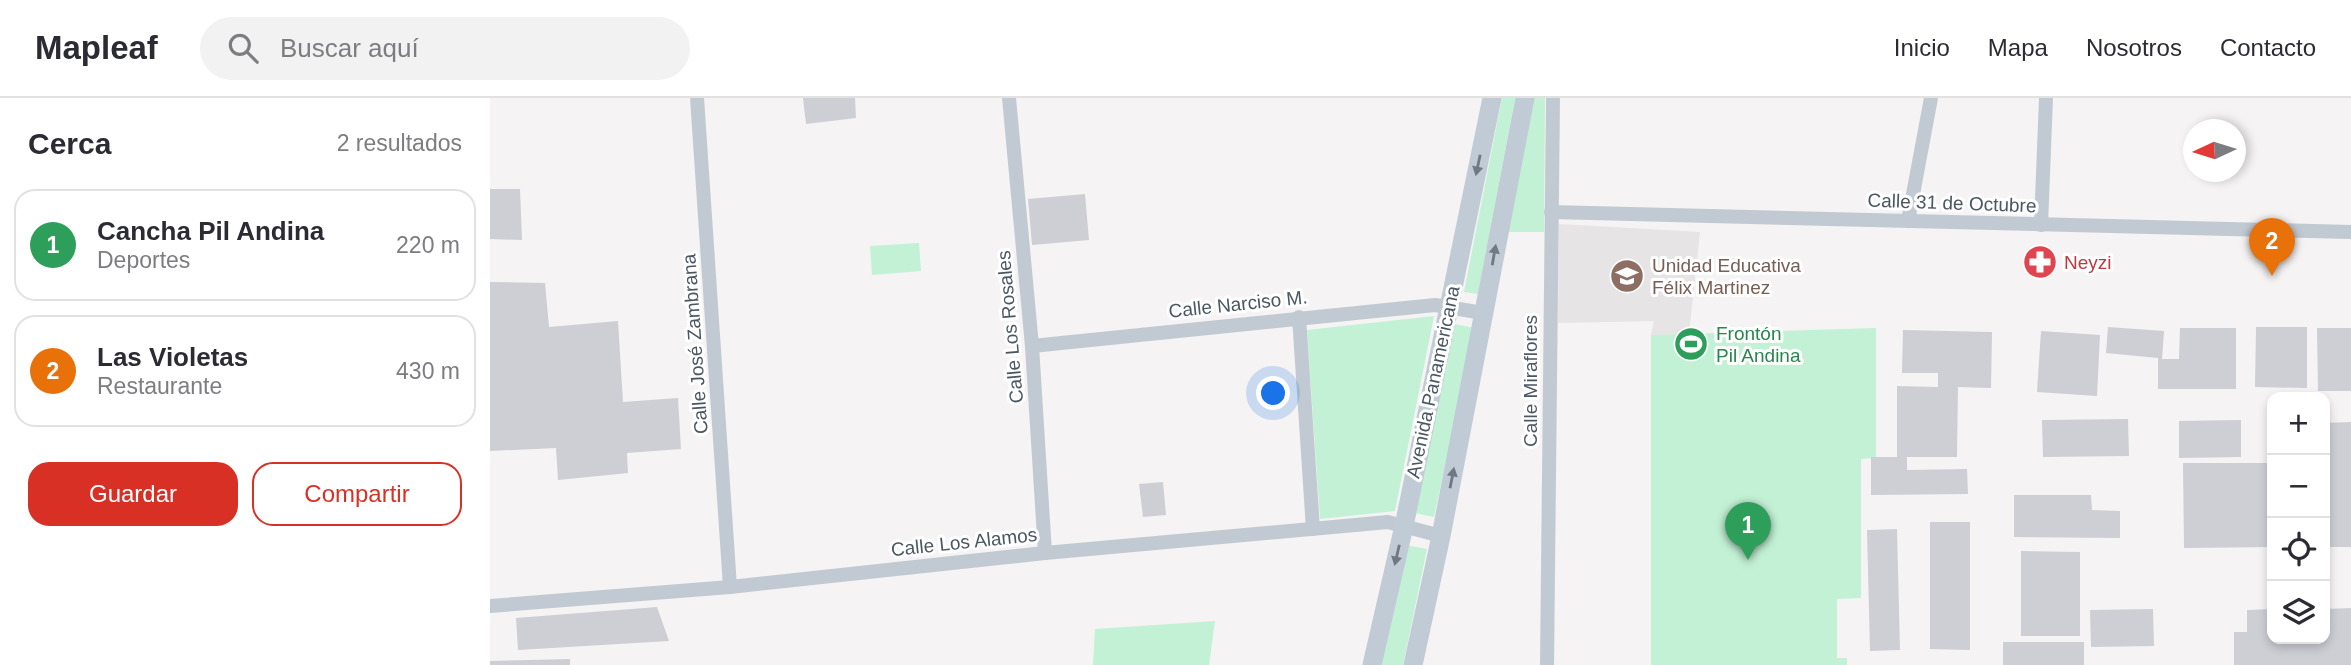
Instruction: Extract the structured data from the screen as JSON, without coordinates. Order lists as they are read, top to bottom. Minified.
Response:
{"streets":{"main road":["Avenida Panamericana"],"street":["Calle 31 de Octubre","Calle Narciso M.","Calle Los Rosales","Calle José Zambrana","Calle Miraflores","Calle Los Alamos"]},"crossings":[["Calle 31 de Octubre","Calle Miraflores"],["Calle Narciso M.","Calle Los Rosales"],["Calle Narciso M.","Avenida Panamericana"],["Calle Los Rosales","Calle Los Alamos"],["Calle José Zambrana","Calle Los Alamos"],["Avenida Panamericana","Calle Los Alamos"]],"places":{"pharmacy":["Neyzi"],"school or university":["Unidad Educativa Félix Martinez"],"sports":["Frontón Pil Andina"]},"north":"left","page":{"header":"Mapleaf","search":"Buscar aquí","nav":["Inicio","Mapa","Nosotros","Contacto"],"heading":["Cerca","2 resultados"],"list":[{"mark":"1","name":"Cancha Pil Andina","note":"Deportes","value":"220 m"},{"mark":"2","name":"Las Violetas","note":"Restaurante","value":"430 m"}],"pins":["2","1"],"map_buttons":["+","−"],"buttons":["Guardar","Compartir"]}}
